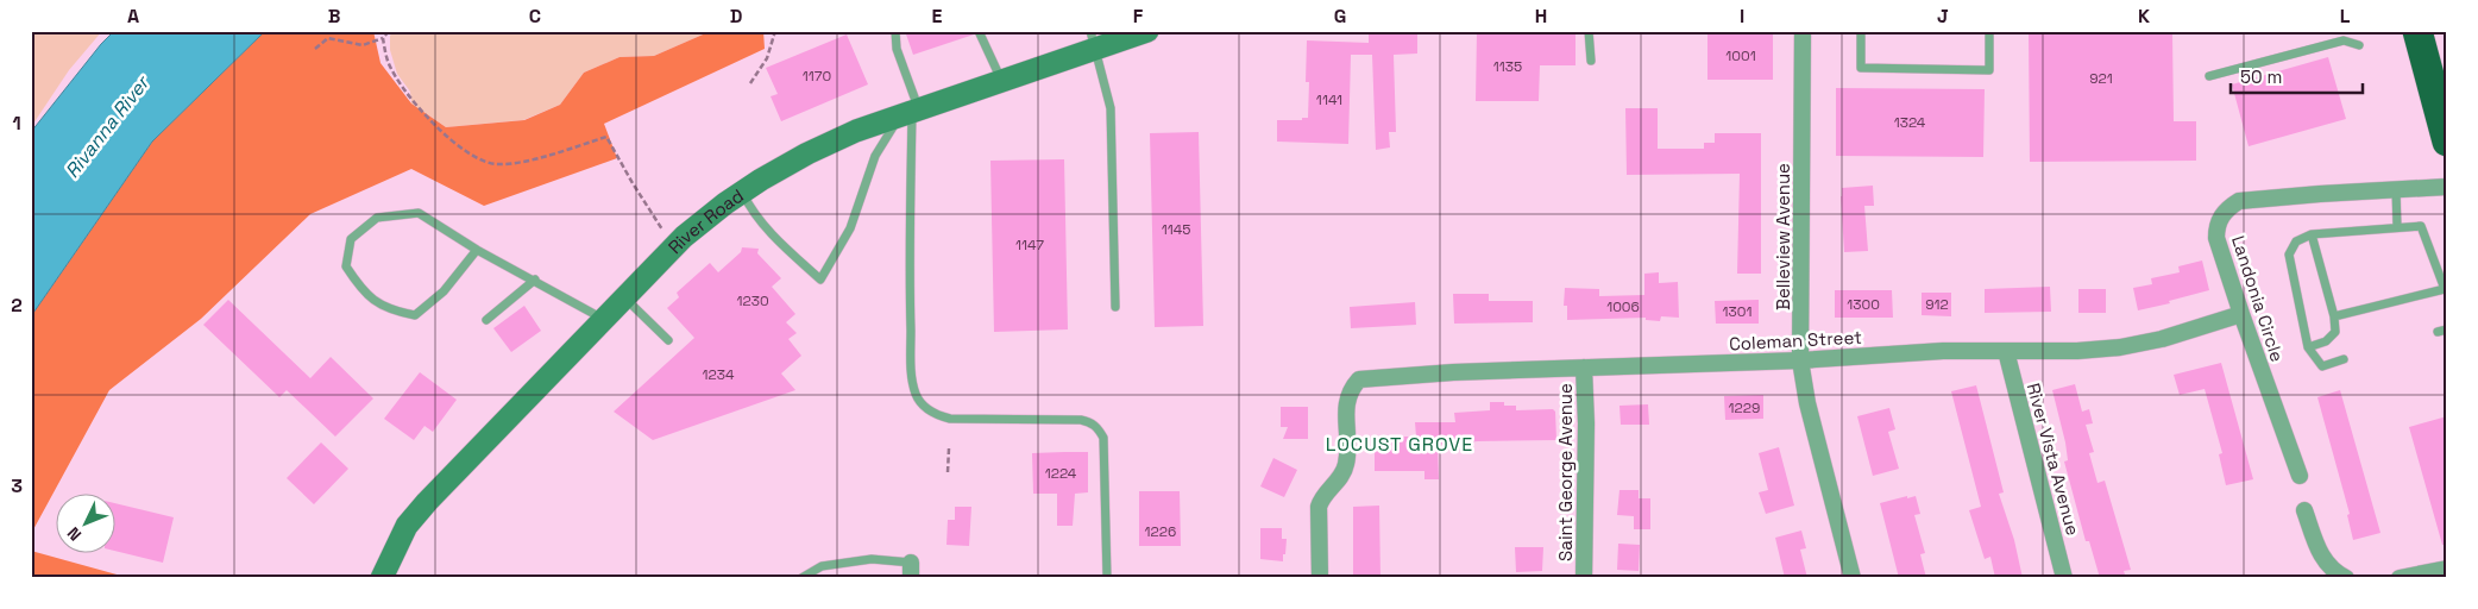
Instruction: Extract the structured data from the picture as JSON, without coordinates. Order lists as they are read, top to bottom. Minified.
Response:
{"streets":{"street":["River Road","Belleview Avenue","Landonia Circle","Coleman Street","River Vista Avenue","Saint George Avenue"]},"crossings":[["Belleview Avenue","Coleman Street"],["Landonia Circle","Coleman Street"],["Coleman Street","River Vista Avenue"],["Coleman Street","Saint George Avenue"]],"districts":["LOCUST GROVE"],"water":["Rivanna River"],"house_numbers":["1001","1135","1170","921","1141","1324","1145","1147","1230","1300","912","1006","1301","1234","1229","1224","1226"],"scale_bar":"50 m","north":"bottom left","grid":{"columns":["A","B","C","D","E","F","G","H","I","J","K","L"],"rows":["1","2","3"]}}
